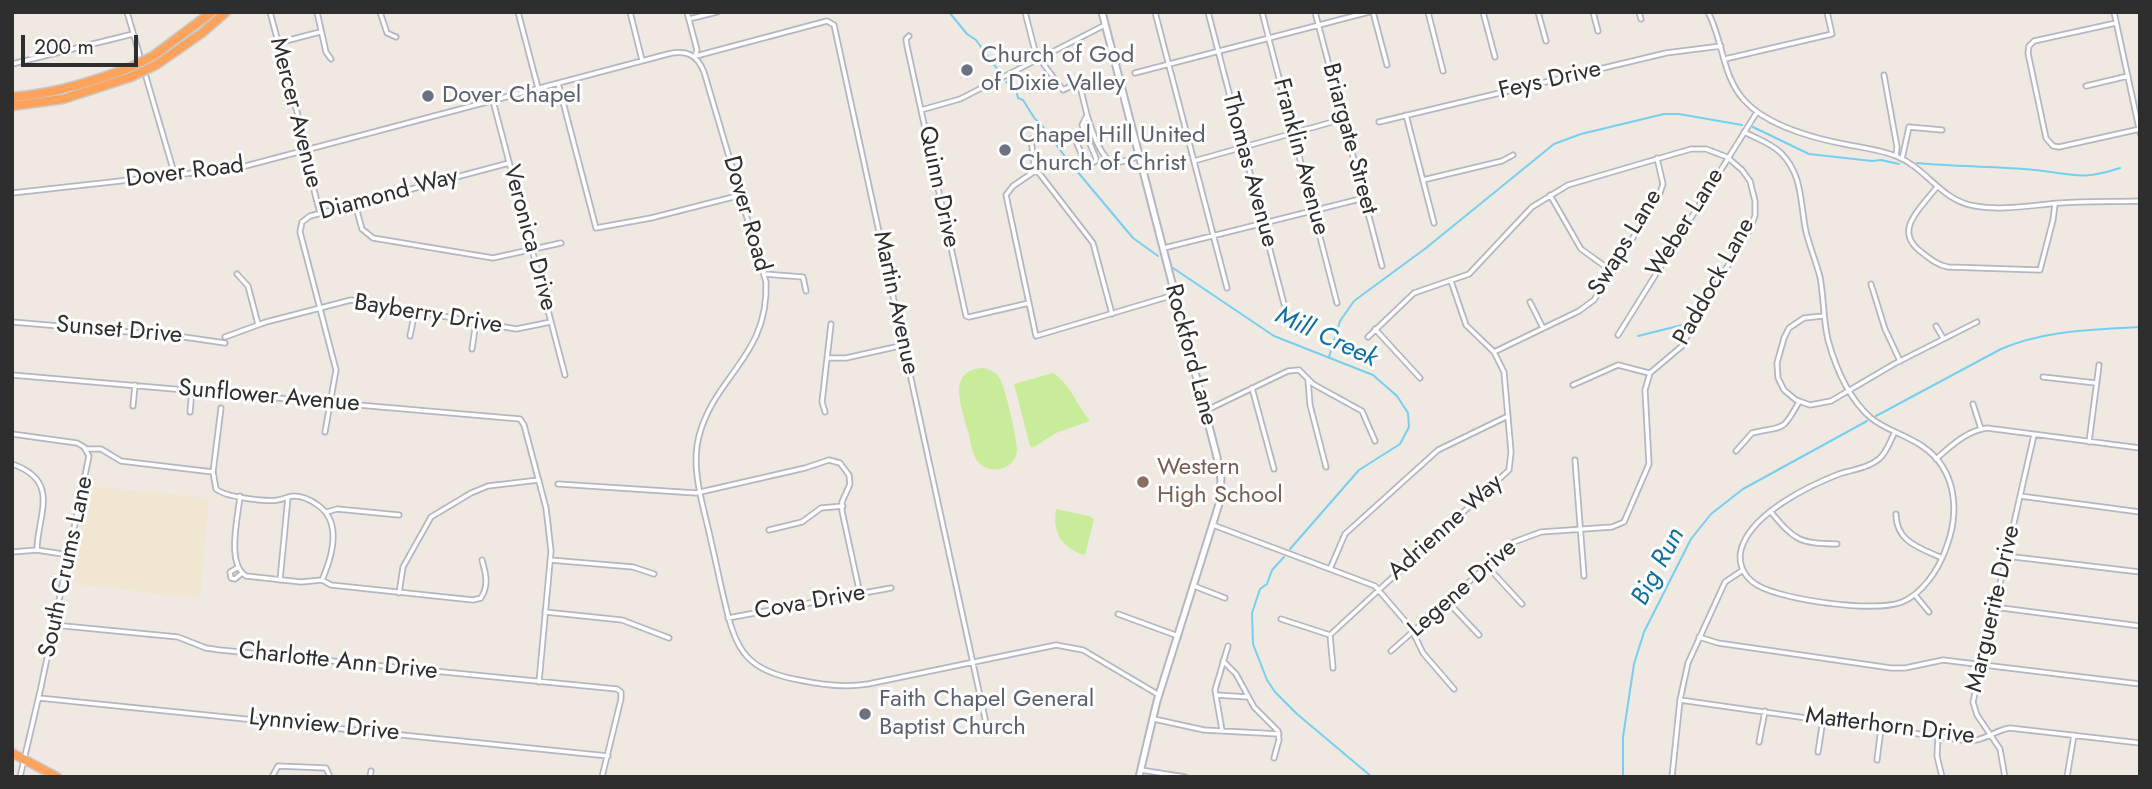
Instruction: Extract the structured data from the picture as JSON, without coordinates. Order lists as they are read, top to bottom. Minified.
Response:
{"streets":{"main road":["Rockford Lane"],"street":["Feys Drive","Mercer Avenue","Briargate Street","Franklin Avenue","Thomas Avenue","Dover Road","Quinn Drive","Diamond Way","Weber Lane","Veronica Drive","Swaps Lane","Paddock Lane","Martin Avenue","Bayberry Drive","Sunset Drive","Sunflower Avenue","Adrienne Way","South Crums Lane","Legene Drive","Cova Drive","Marguerite Drive","Charlotte Ann Drive","Lynnview Drive","Matterhorn Drive"]},"crossings":[["Mercer Avenue","Dover Road"],["Mercer Avenue","Diamond Way"],["Dover Road","Veronica Drive"],["Dover Road","Martin Avenue"],["Dover Road","Rockford Lane"],["Dover Road","Cova Drive"],["Quinn Drive","Rockford Lane"],["Diamond Way","Veronica Drive"],["Diamond Way","Bayberry Drive"],["Weber Lane","Paddock Lane"],["Veronica Drive","Bayberry Drive"],["Swaps Lane","Adrienne Way"],["South Crums Lane","Charlotte Ann Drive"],["South Crums Lane","Lynnview Drive"],["Marguerite Drive","Matterhorn Drive"],["Charlotte Ann Drive","Lynnview Drive"]],"water":["Mill Creek","Big Run"],"places":["Church of God of Dixie Valley","Dover Chapel","Chapel Hill United Church of Christ","Western High School","Faith Chapel General Baptist Church"],"scale_bar":"200 m"}
